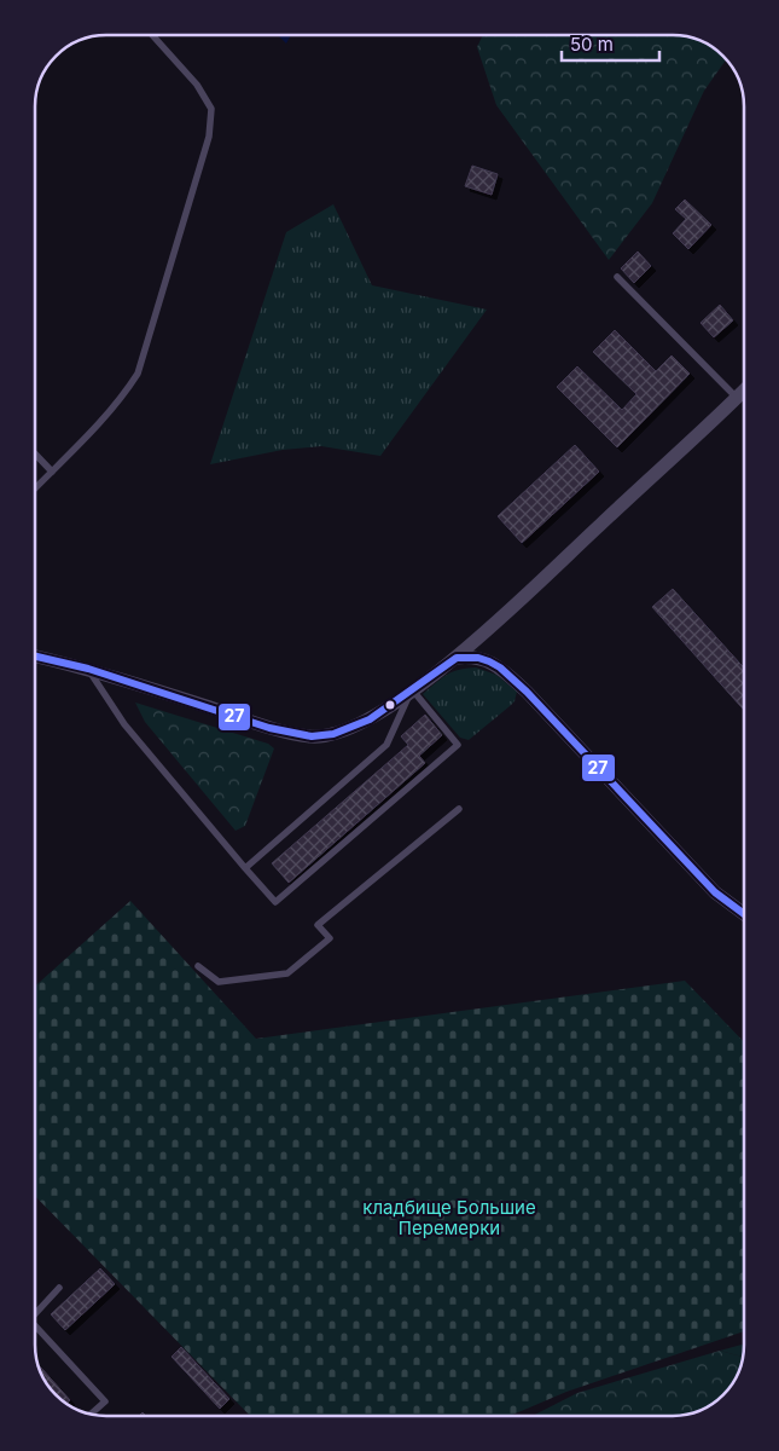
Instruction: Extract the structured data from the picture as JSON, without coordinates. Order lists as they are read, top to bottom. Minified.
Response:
{"parks":["кладбище Большие Перемерки"],"lines":["transit line 27"],"scale_bar":"50 m"}
